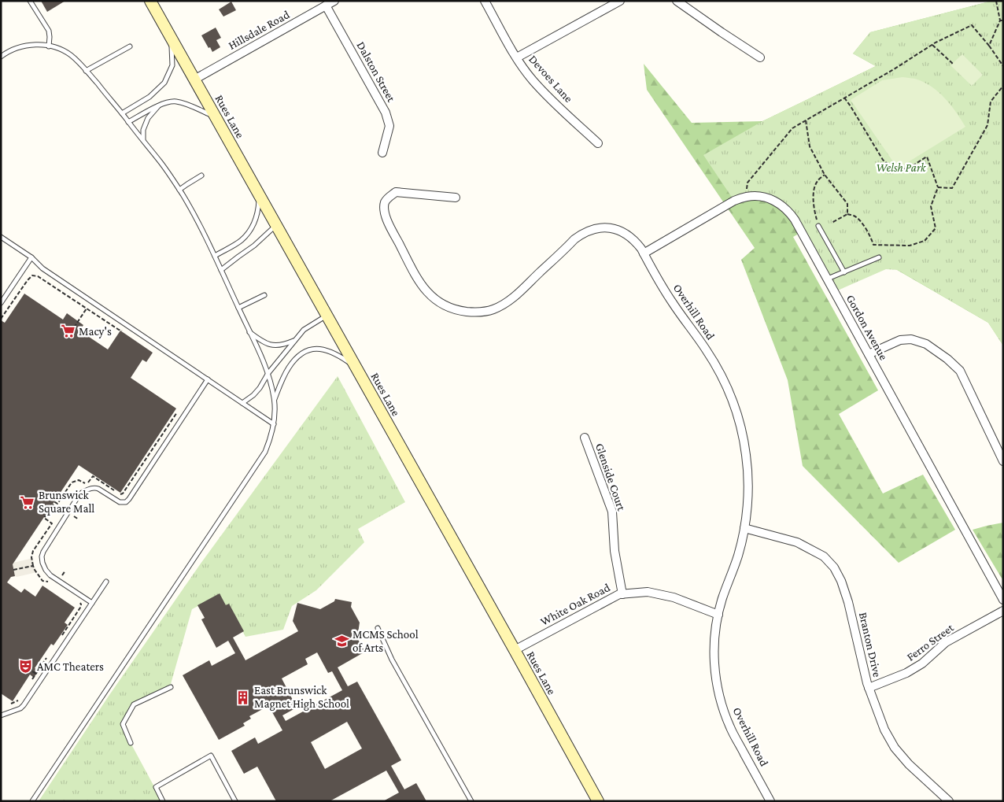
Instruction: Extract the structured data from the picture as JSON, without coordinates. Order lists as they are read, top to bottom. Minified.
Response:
{"streets":{"main road":["Rues Lane"],"street":["Hillsdale Road","Dalston Street","Devoes Lane","Overhill Road","Gordon Avenue","Glenside Court","White Oak Road","Ferro Street","Branton Drive"]},"crossings":[["Hillsdale Road","Dalston Street"],["Hillsdale Road","Rues Lane"],["Rues Lane","White Oak Road"],["Overhill Road","Gordon Avenue"],["Overhill Road","White Oak Road"],["Overhill Road","Branton Drive"],["Glenside Court","White Oak Road"],["Ferro Street","Branton Drive"]],"parks":["Welsh Park"],"places":{"supermarket":["Macy's","Brunswick Square Mall"],"school or university":["MCMS School of Arts"],"theatre":["AMC Theaters"],"building":["East Brunswick Magnet High School"]}}
